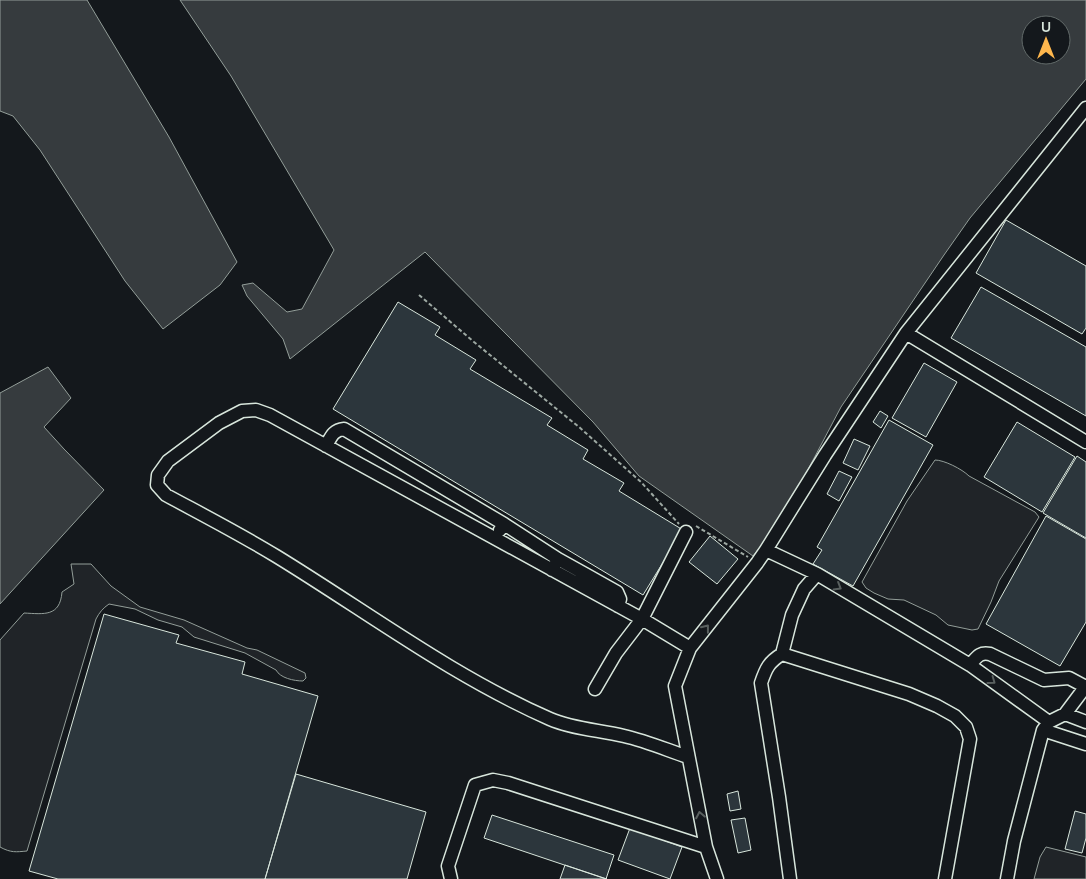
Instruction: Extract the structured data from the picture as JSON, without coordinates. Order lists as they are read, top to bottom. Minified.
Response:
{"north":"top"}
